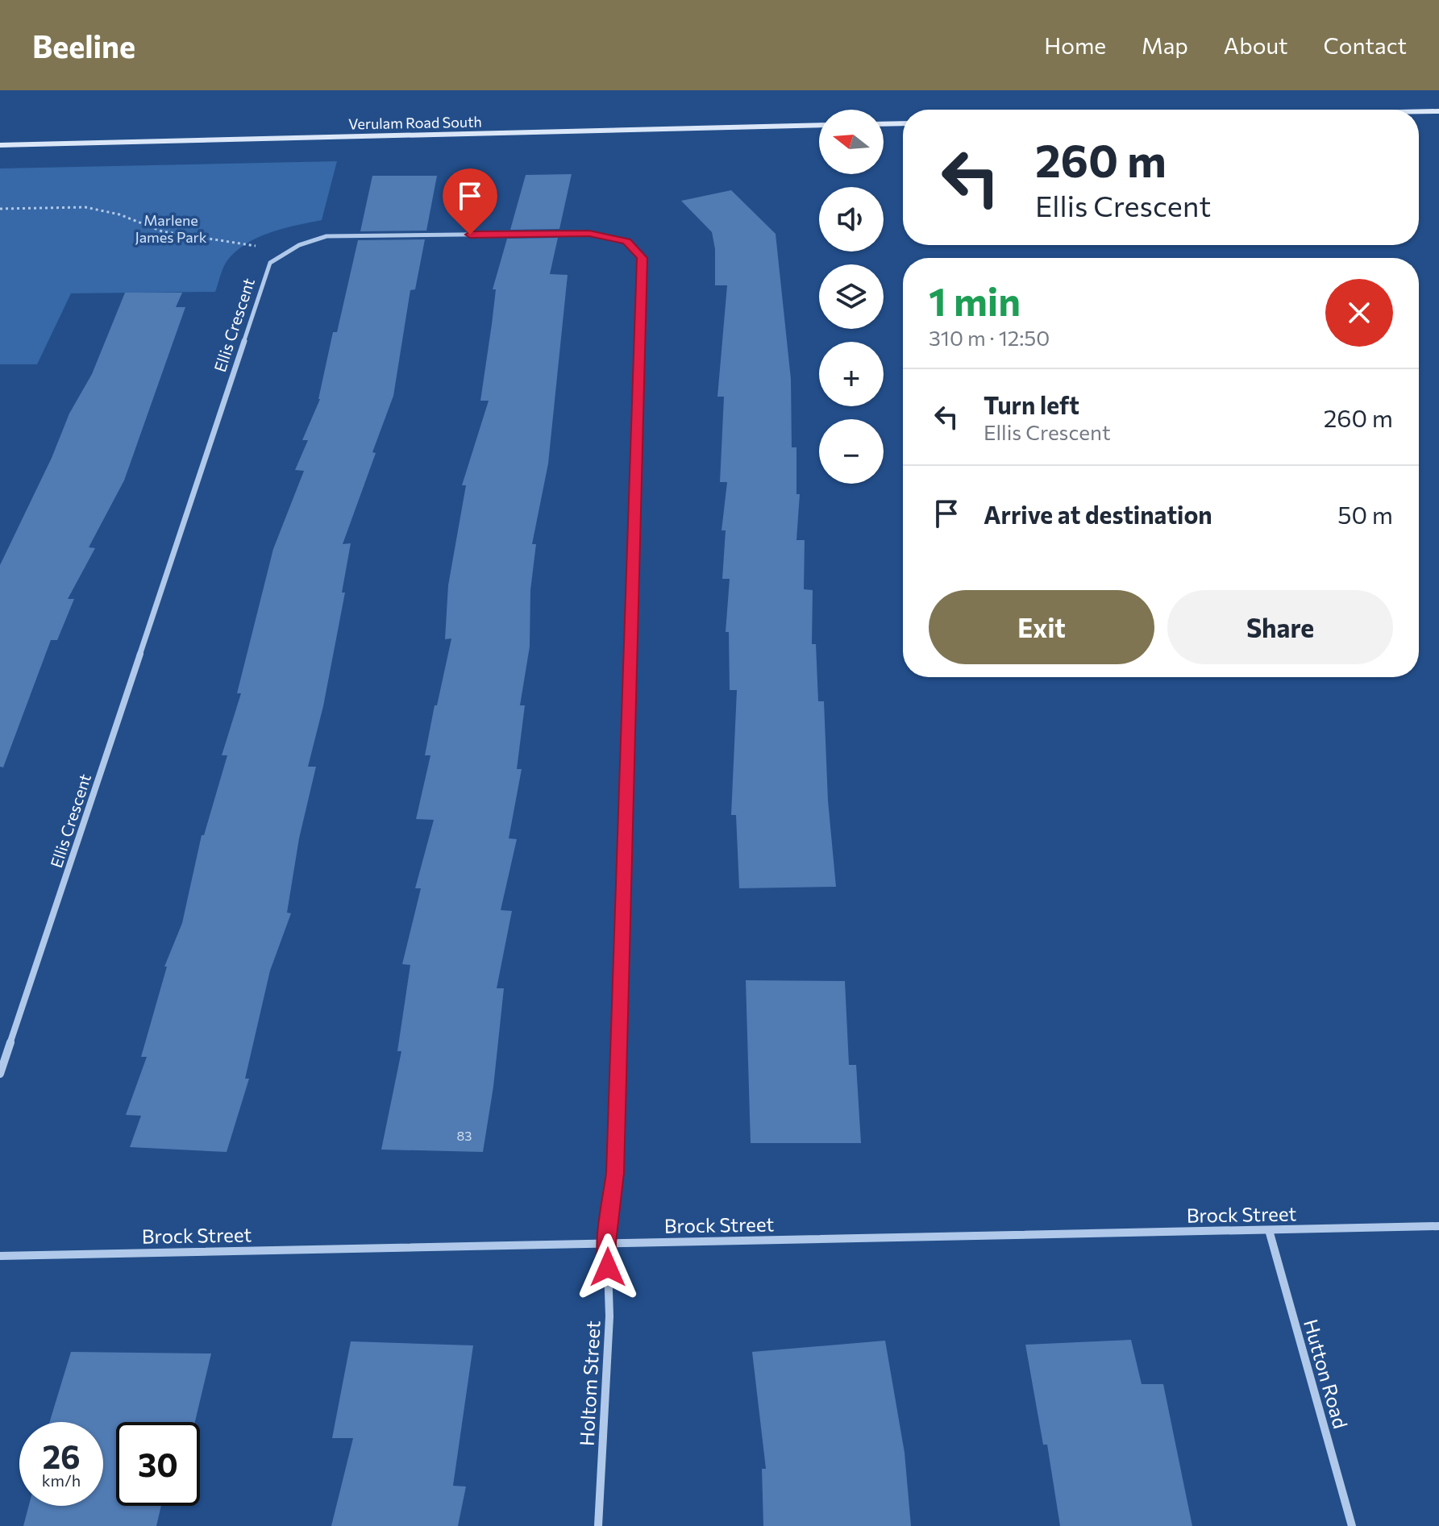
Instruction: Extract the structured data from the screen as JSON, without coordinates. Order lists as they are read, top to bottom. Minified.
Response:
{"streets":{"main road":["Verulam Road South"],"street":["Ellis Crescent","Brock Street","Hutton Road","Holtom Street"]},"crossings":[["Brock Street","Hutton Road"],["Brock Street","Holtom Street"]],"parks":["Marlene James Park"],"house_numbers":["83"],"north":"left","page":{"header":"Beeline","nav":["Home","Map","About","Contact"],"map_buttons":["+","−"],"turn":["260 m","Ellis Crescent"],"heading":["1 min","310 m · 12:50"],"list":[{"name":"Turn left","note":"Ellis Crescent","value":"260 m"},{"name":"Arrive at destination","value":"50 m"}],"buttons":["Exit","Share"],"speed":"26 km/h","limit":"30"}}
